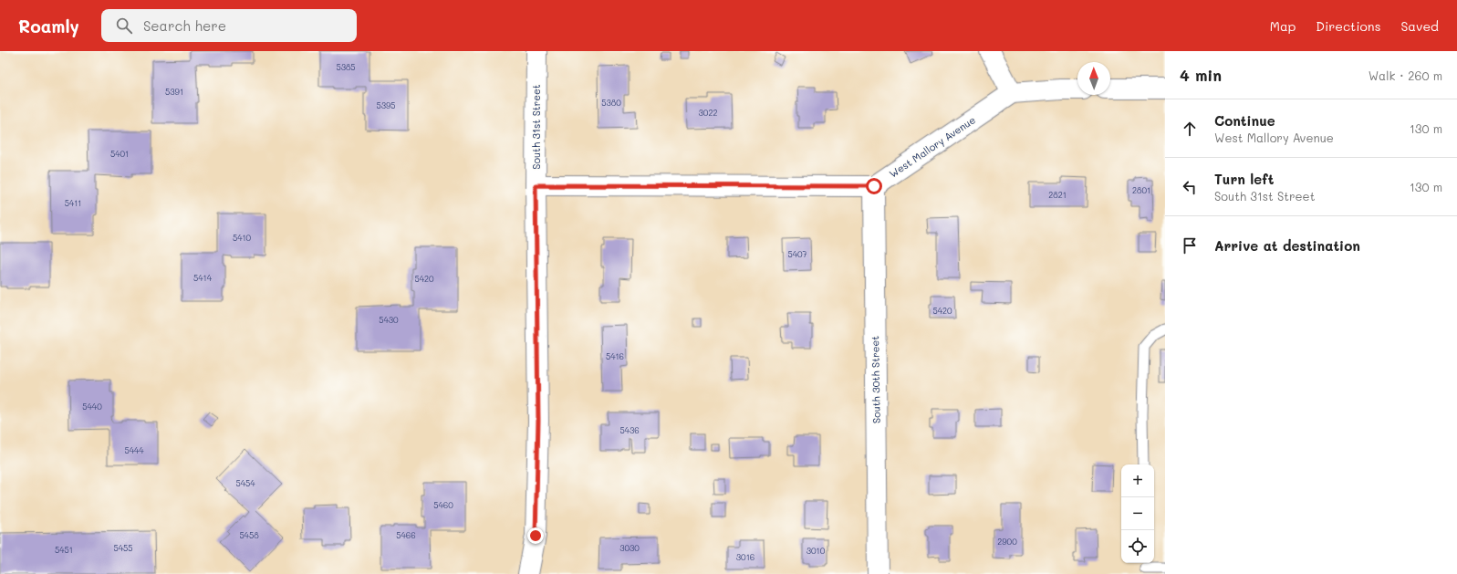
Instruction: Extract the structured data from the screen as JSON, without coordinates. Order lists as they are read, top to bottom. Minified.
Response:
{"streets":{"street":["South 31st Street","West Mallory Avenue","South 30th Street"]},"crossings":[["West Mallory Avenue","South 30th Street"]],"house_numbers":["5385","5391","5380","5395","3022","5401","2801","2821","5411","5410","5407","5414","5420","5420","5430","5416","5440","5436","5444","5454","5460","5458","5466","2900","5455","3030","5451","3010","3016"],"north":"top","page":{"header":"Roamly","search":"Search here","nav":["Map","Directions","Saved"],"heading":["4 min","Walk · 260 m"],"list":[["Continue","West Mallory Avenue","130 m"],["Turn left","South 31st Street","130 m"],"Arrive at destination"],"map_buttons":["+","−"]}}
